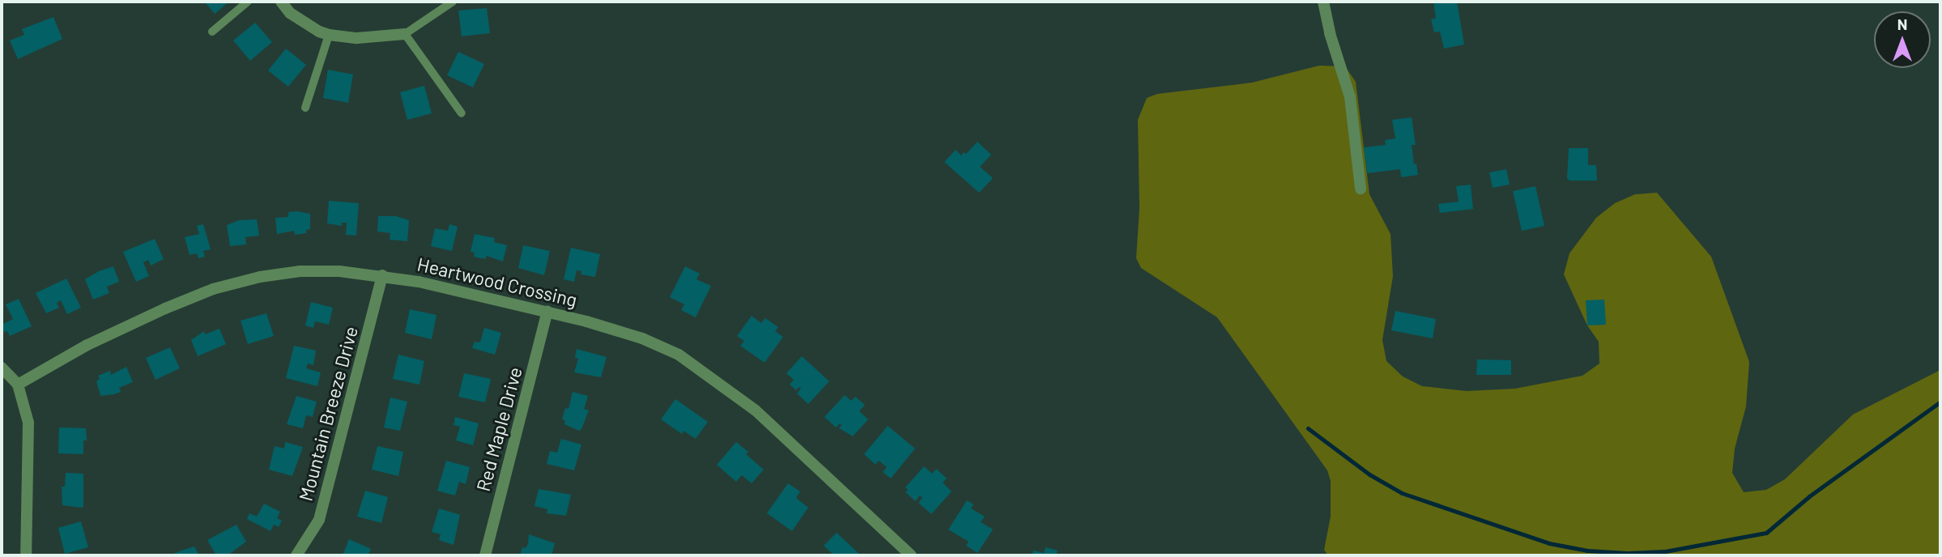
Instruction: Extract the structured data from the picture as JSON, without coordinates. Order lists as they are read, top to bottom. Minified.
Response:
{"streets":{"street":["Heartwood Crossing","Mountain Breeze Drive","Red Maple Drive"]},"crossings":[["Heartwood Crossing","Mountain Breeze Drive"],["Heartwood Crossing","Red Maple Drive"]],"north":"top"}
